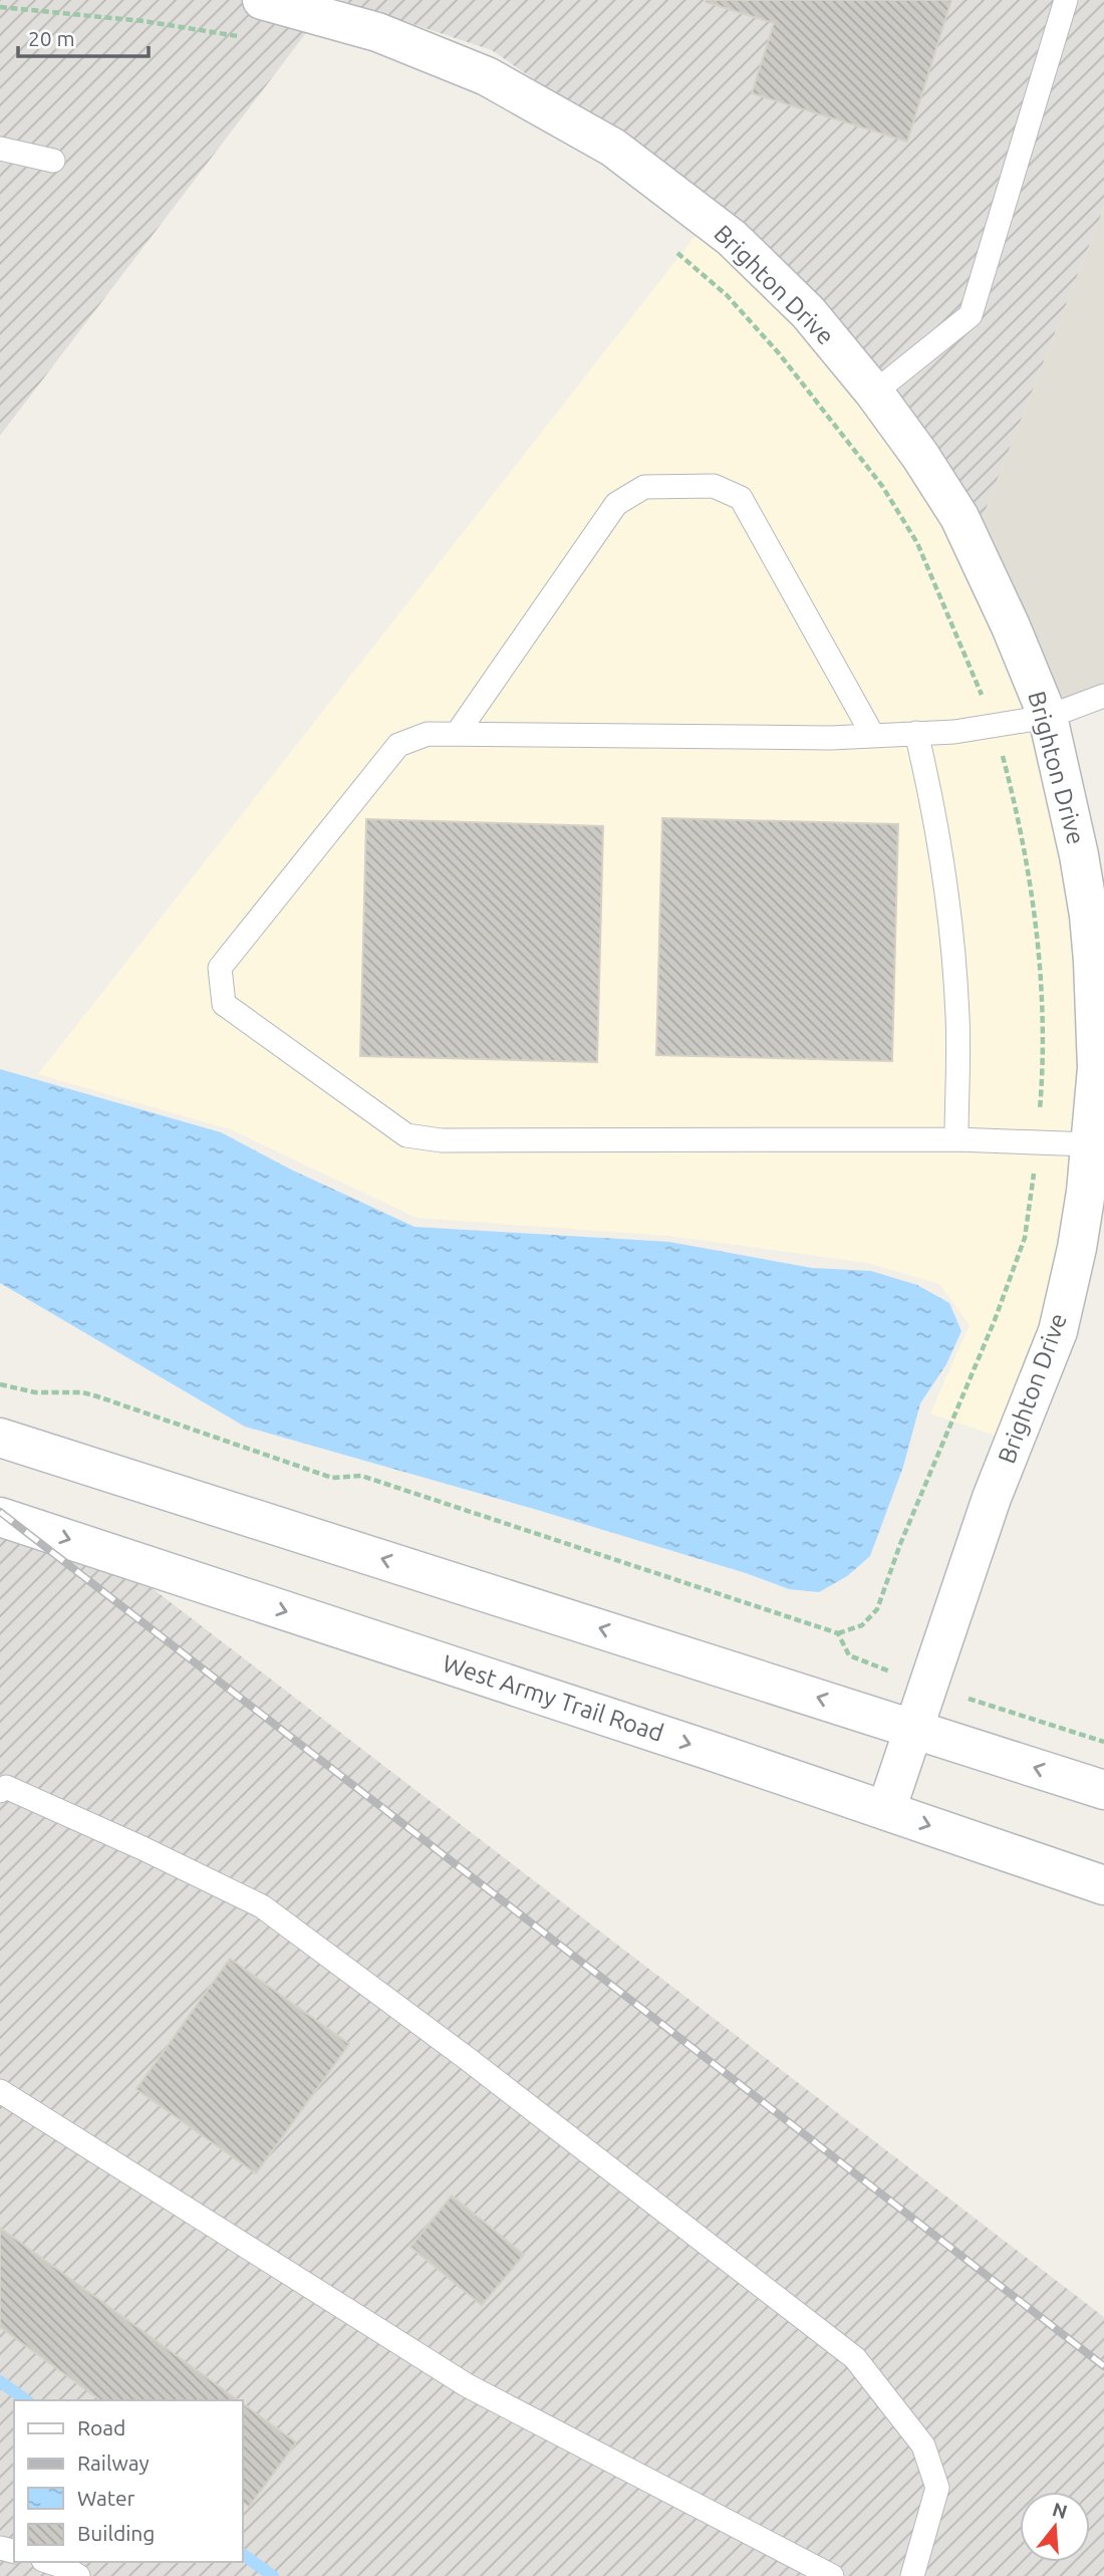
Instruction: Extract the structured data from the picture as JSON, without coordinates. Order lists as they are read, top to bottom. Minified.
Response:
{"streets":{"main road":["Brighton Drive","West Army Trail Road"]},"crossings":[["Brighton Drive","West Army Trail Road"]],"legend":["Road","Railway","Water","Building"],"scale_bar":"20 m","north":"top"}
